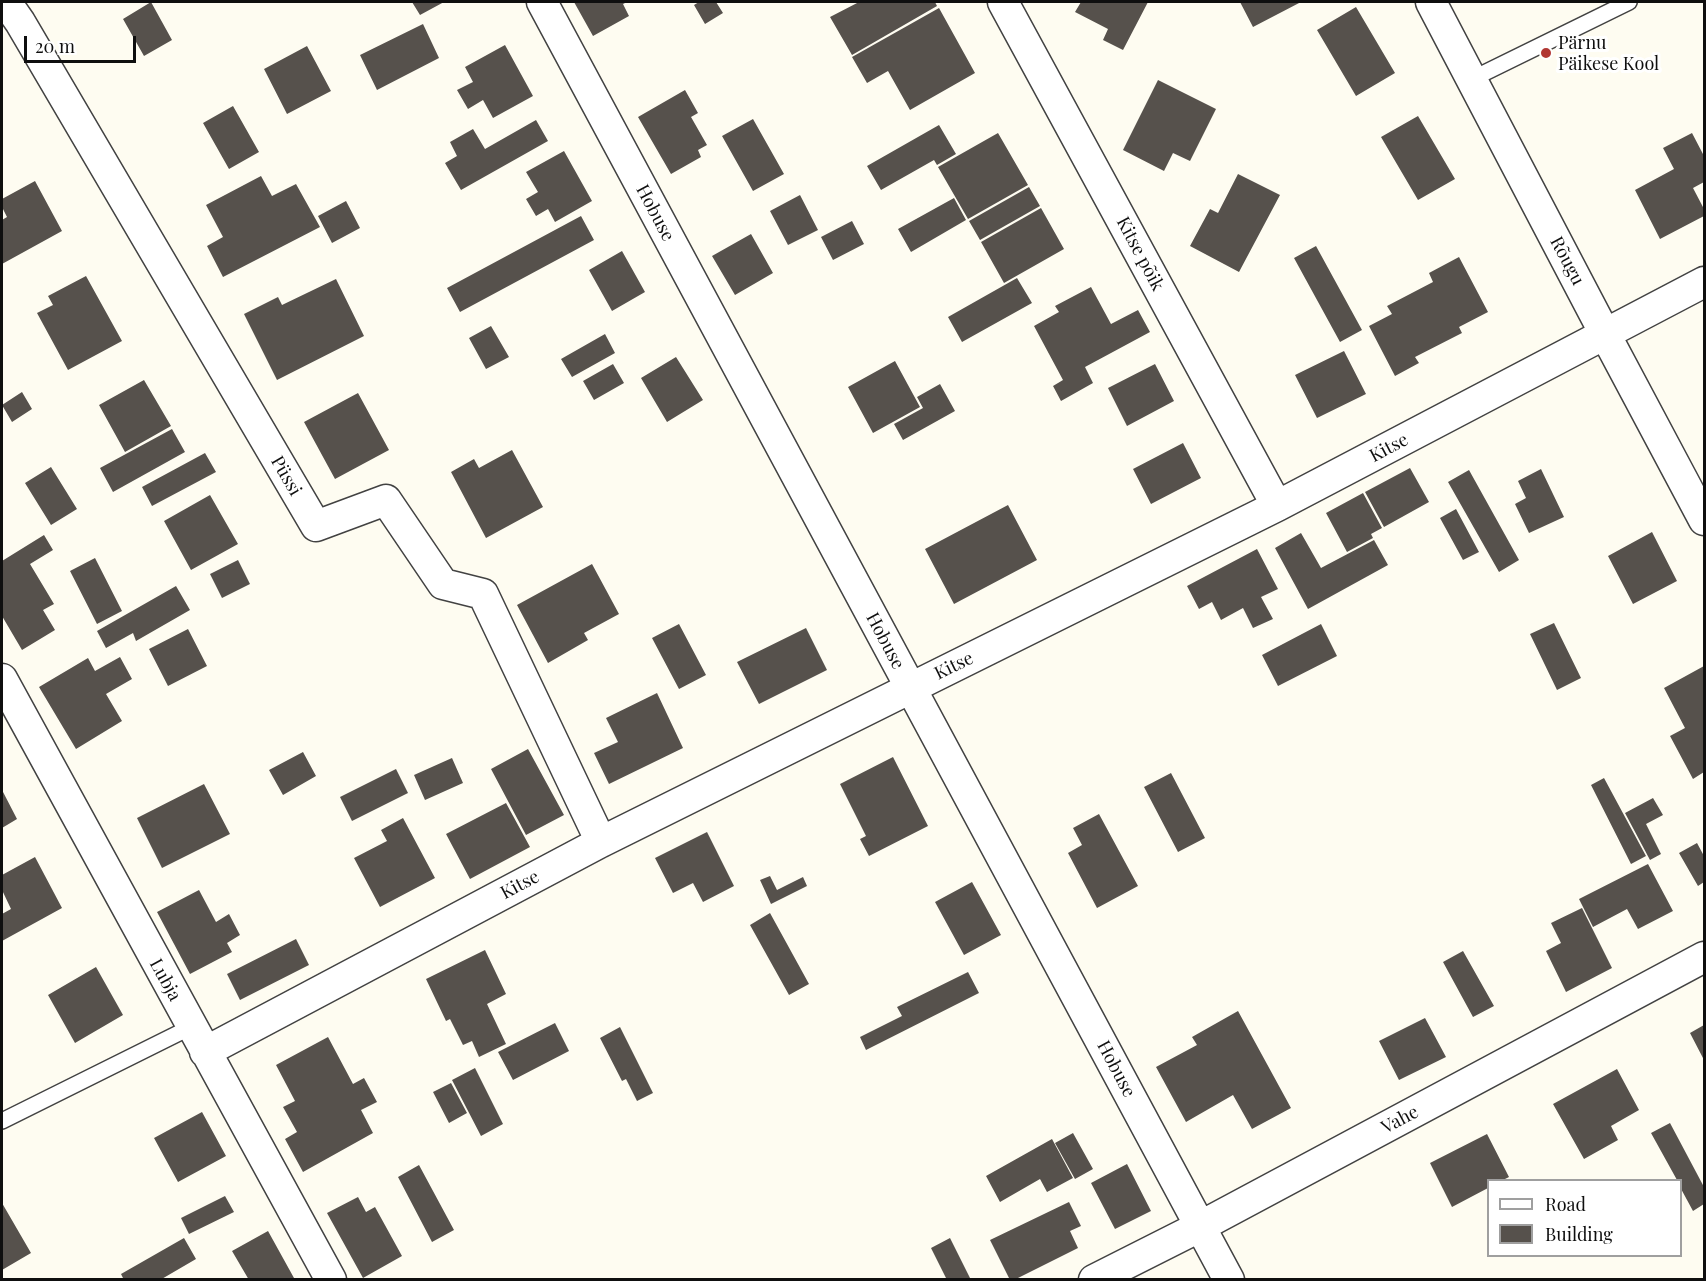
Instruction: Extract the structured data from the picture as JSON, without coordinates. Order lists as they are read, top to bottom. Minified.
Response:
{"streets":{"street":["Hobuse","Kitse põik","Rõugu","Kitse","Püssi","Lubja","Vahe"]},"crossings":[["Hobuse","Kitse"],["Hobuse","Vahe"],["Kitse põik","Kitse"],["Rõugu","Kitse"],["Kitse","Püssi"],["Kitse","Lubja"]],"places":["Pärnu Päikese Kool"],"legend":["Road","Building"],"scale_bar":"20 m"}
